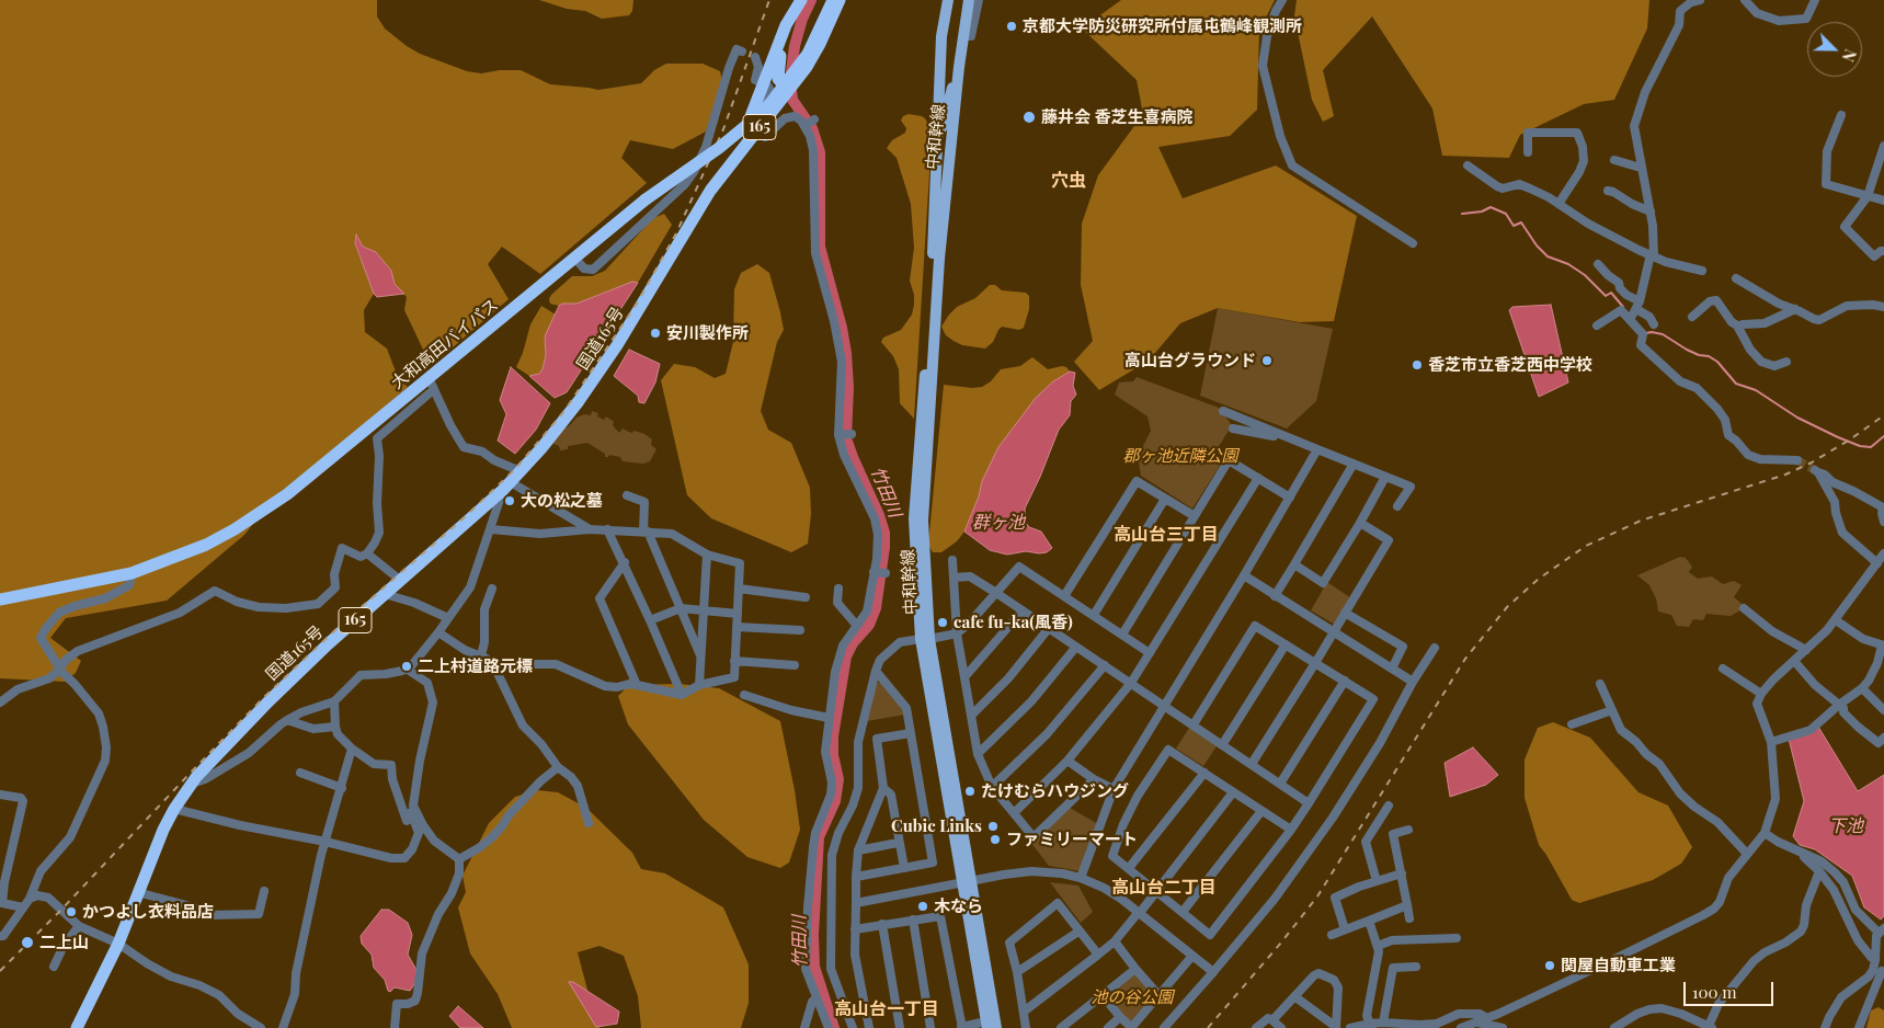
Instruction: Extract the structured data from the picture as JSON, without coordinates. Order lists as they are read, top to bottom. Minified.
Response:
{"streets":{"highway":["165","国道165号","大和高田バイパス"],"main road":["中和幹線"]},"crossings":[["165","国道165号"],["国道165号","大和高田バイパス"]],"districts":["穴虫","高山台三丁目","高山台二丁目","高山台一丁目"],"water":["竹田川","群ヶ池","下池"],"parks":["郡ヶ池近隣公園","池の谷公園"],"places":["京都大学防災研究所付属屯鶴峰観測所","藤井会 香芝生喜病院","安川製作所","高山台グラウンド","香芝市立香芝西中学校","大の松之墓","cafe fu-ka(風香)","二上村道路元標","たけむらハウジング","Cubic Links","ファミリーマート","木なら","かつよし衣料品店","二上山","関屋自動車工業"],"scale_bar":"100 m","north":"bottom right"}
